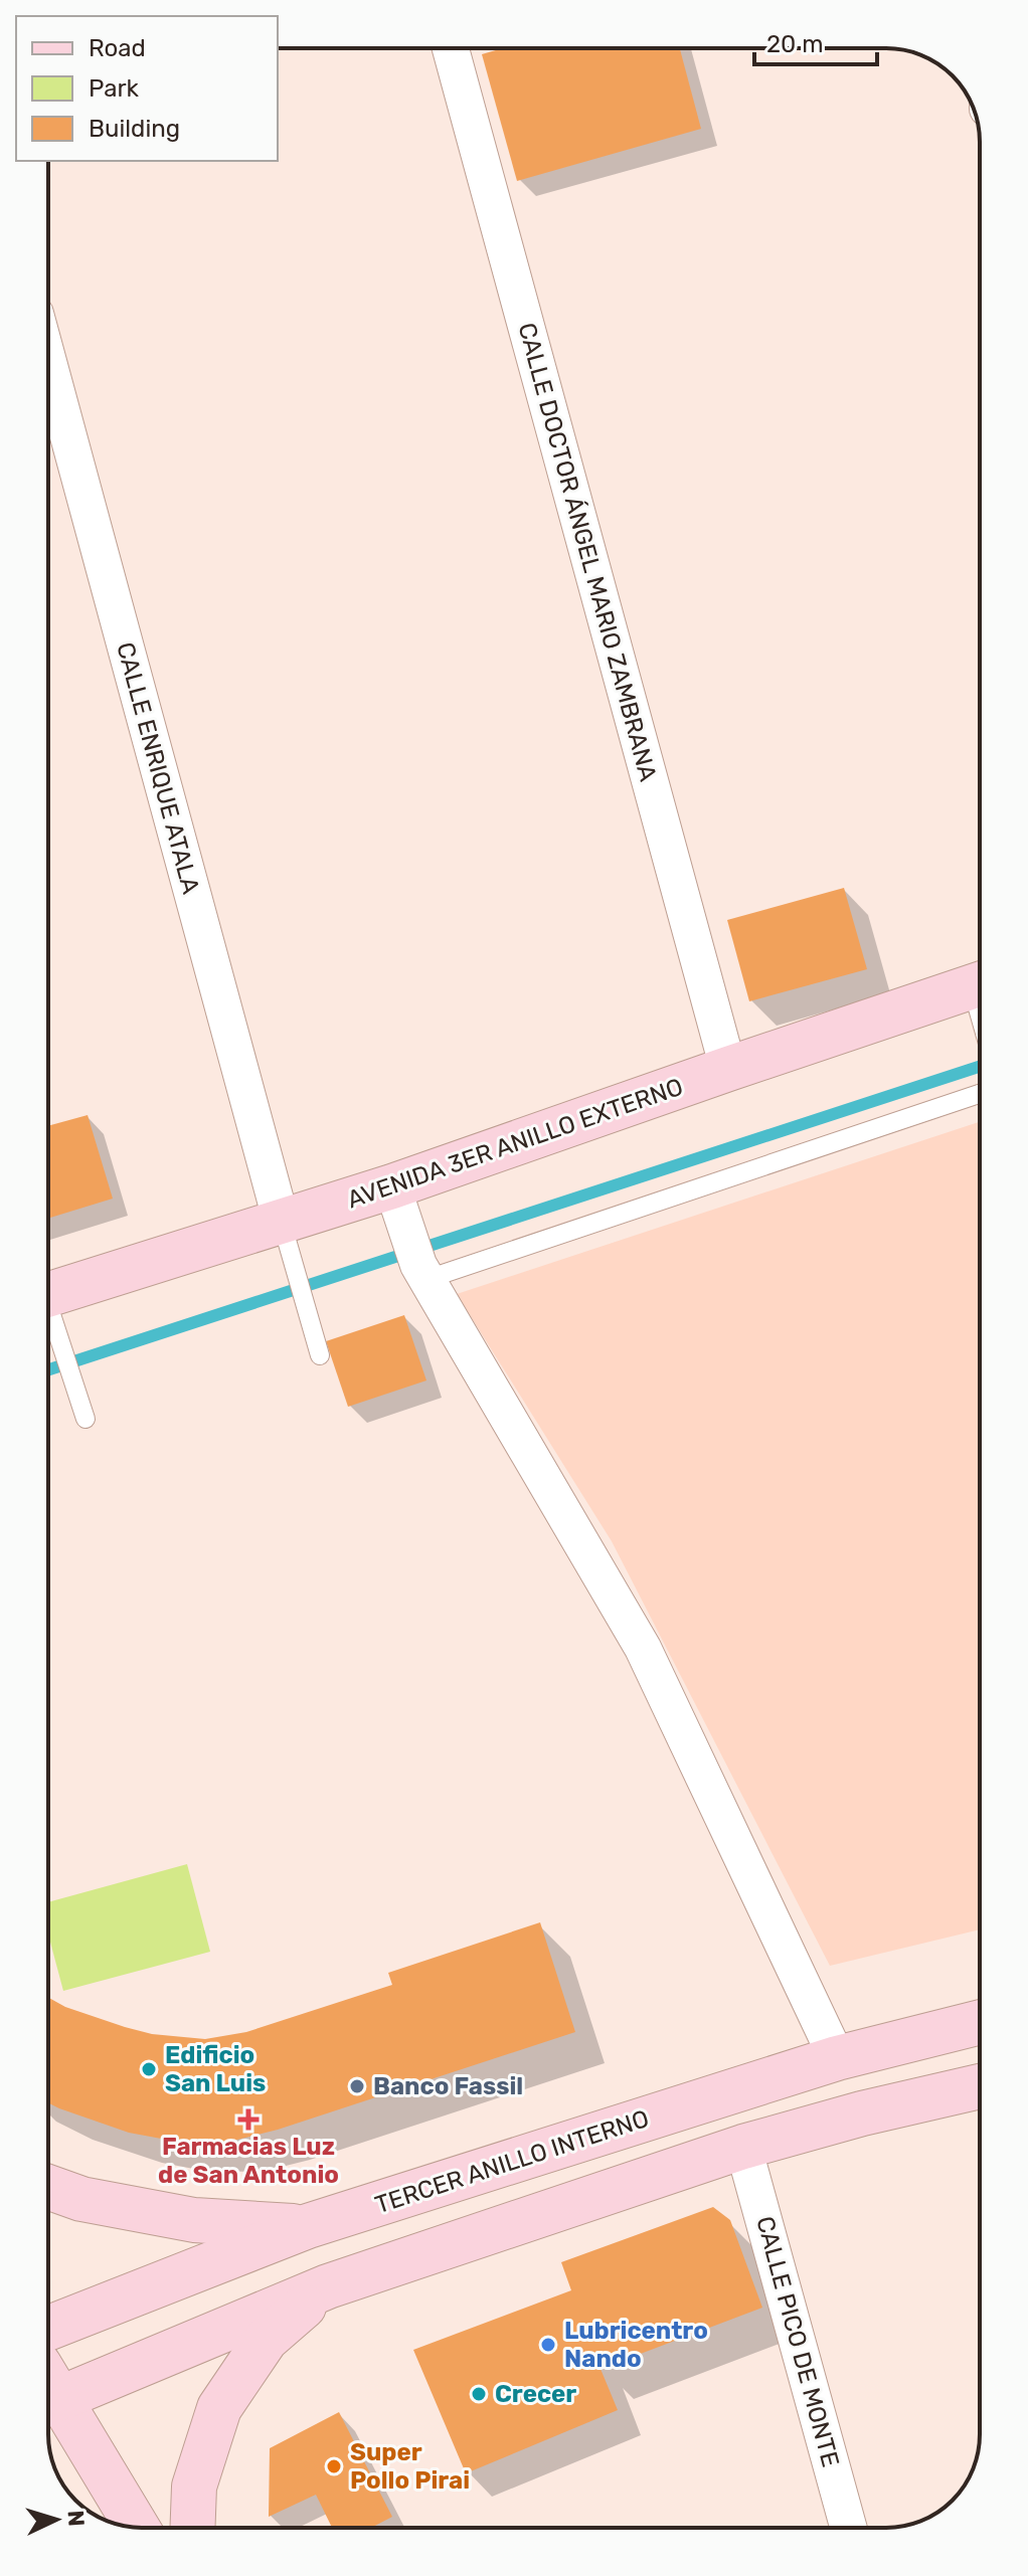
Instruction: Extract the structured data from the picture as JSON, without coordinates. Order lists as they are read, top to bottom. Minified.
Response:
{"streets":{"main road":["AVENIDA 3ER ANILLO EXTERNO","TERCER ANILLO INTERNO"],"street":["CALLE DOCTOR ÁNGEL MARIO ZAMBRANA","CALLE ENRIQUE ATALA","CALLE PICO DE MONTE"]},"crossings":[["CALLE DOCTOR ÁNGEL MARIO ZAMBRANA","AVENIDA 3ER ANILLO EXTERNO"],["CALLE ENRIQUE ATALA","AVENIDA 3ER ANILLO EXTERNO"]],"places":{"other":["Edificio San Luis","Banco Fassil","Lubricentro Nando","Crecer","Super Pollo Pirai"],"health":["Farmacias Luz de San Antonio"]},"legend":["Road","Park","Building"],"scale_bar":"20 m","north":"right"}
